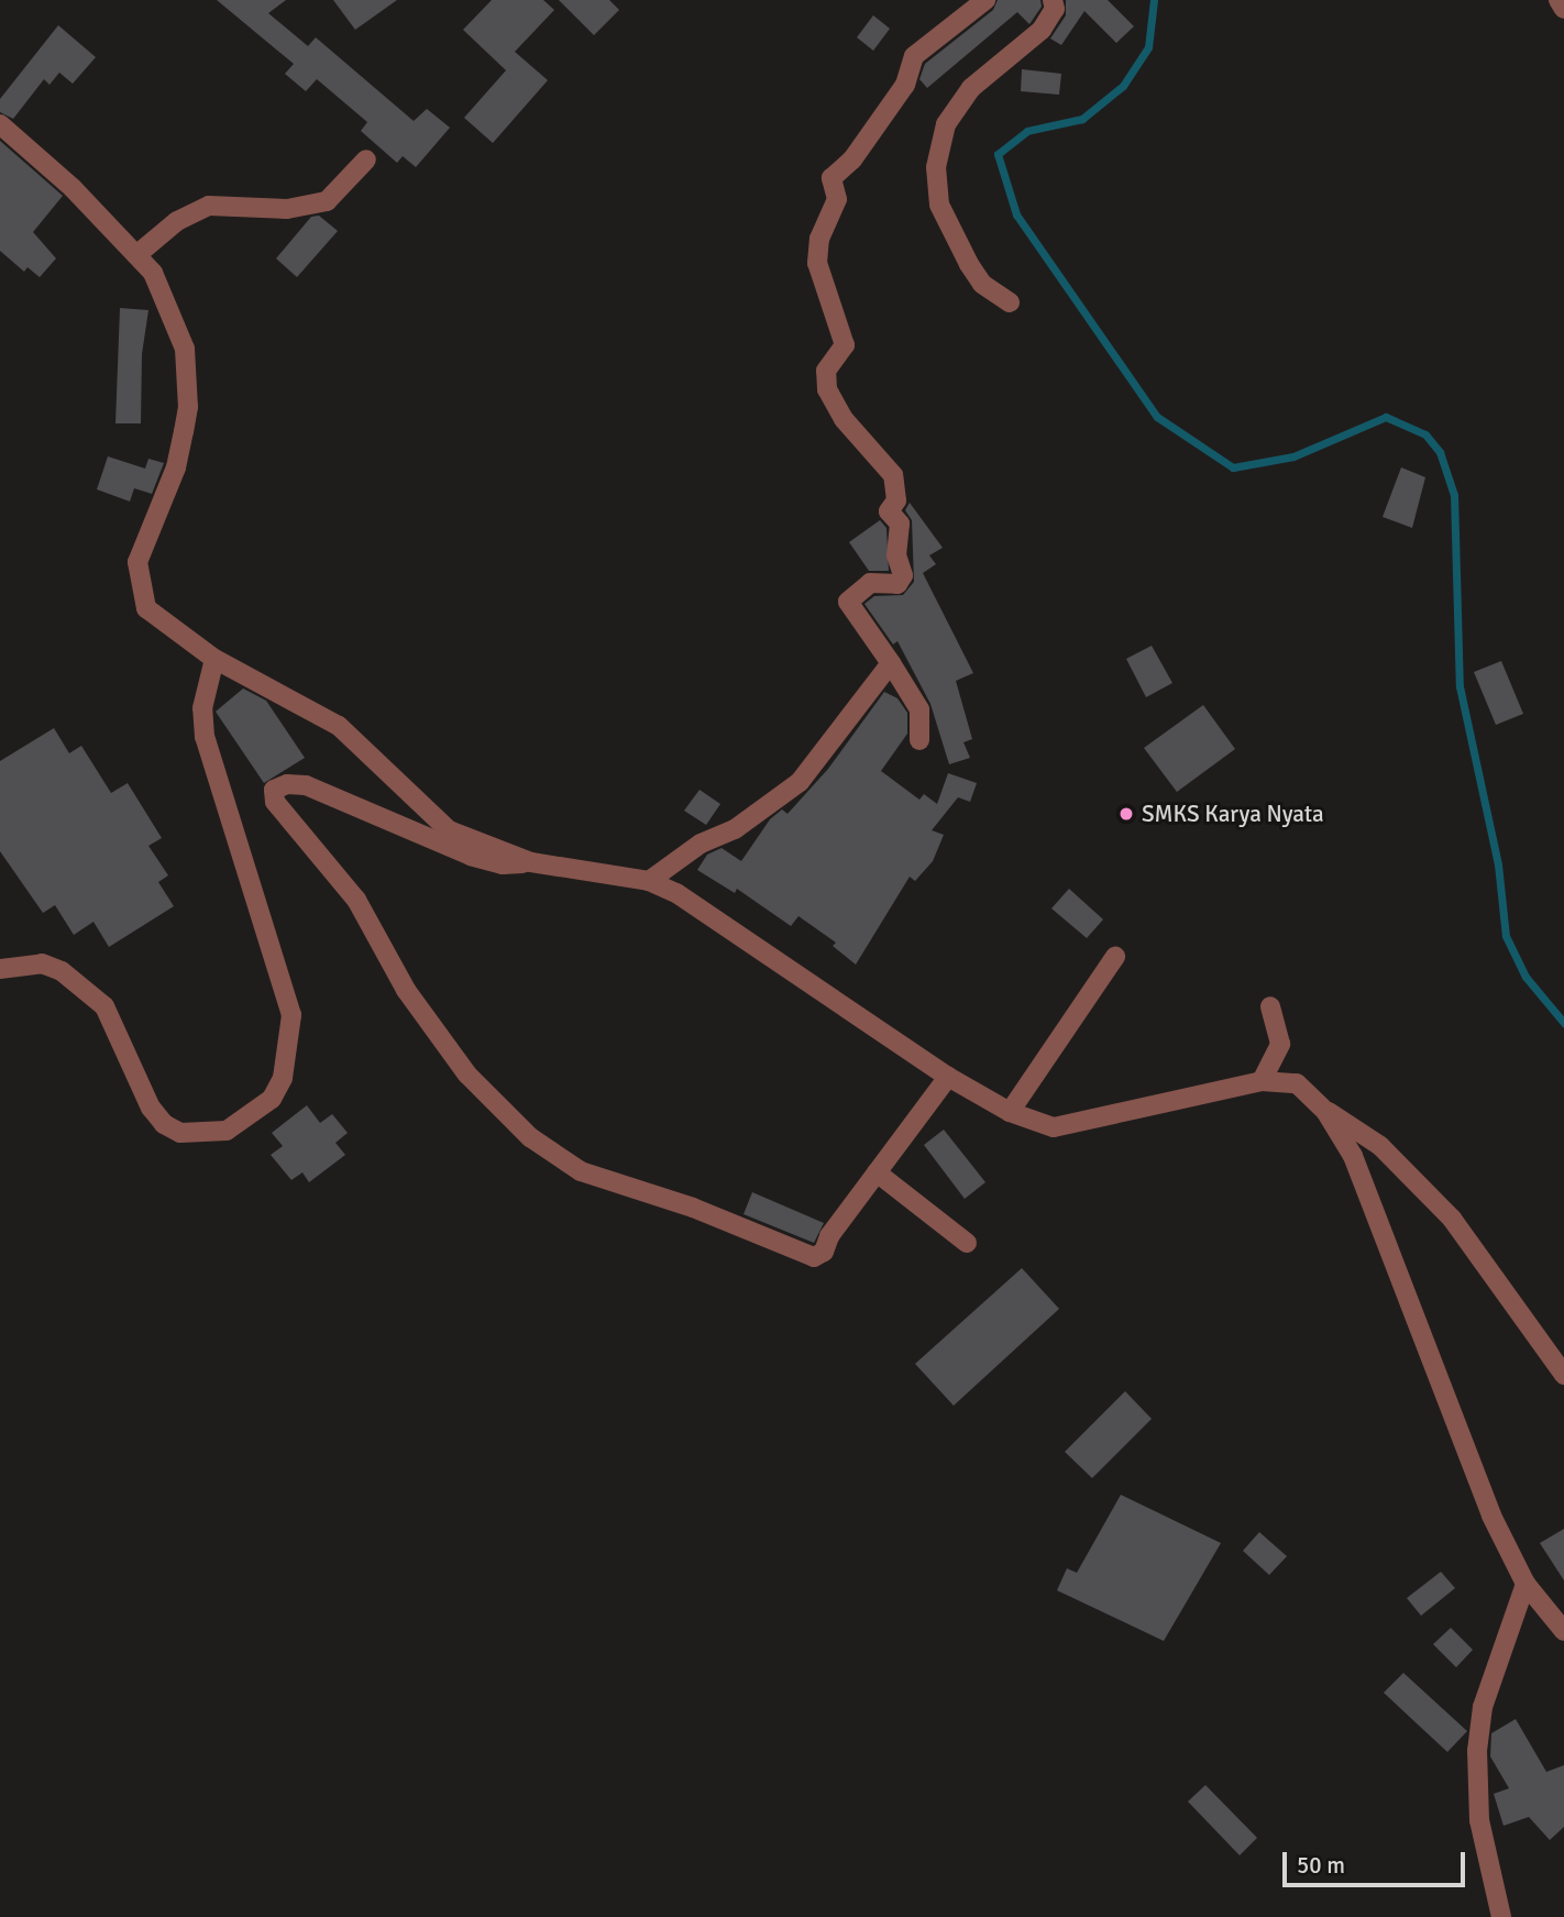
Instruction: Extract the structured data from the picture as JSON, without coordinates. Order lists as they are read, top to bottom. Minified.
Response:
{"places":["SMKS Karya Nyata"],"scale_bar":"50 m"}
